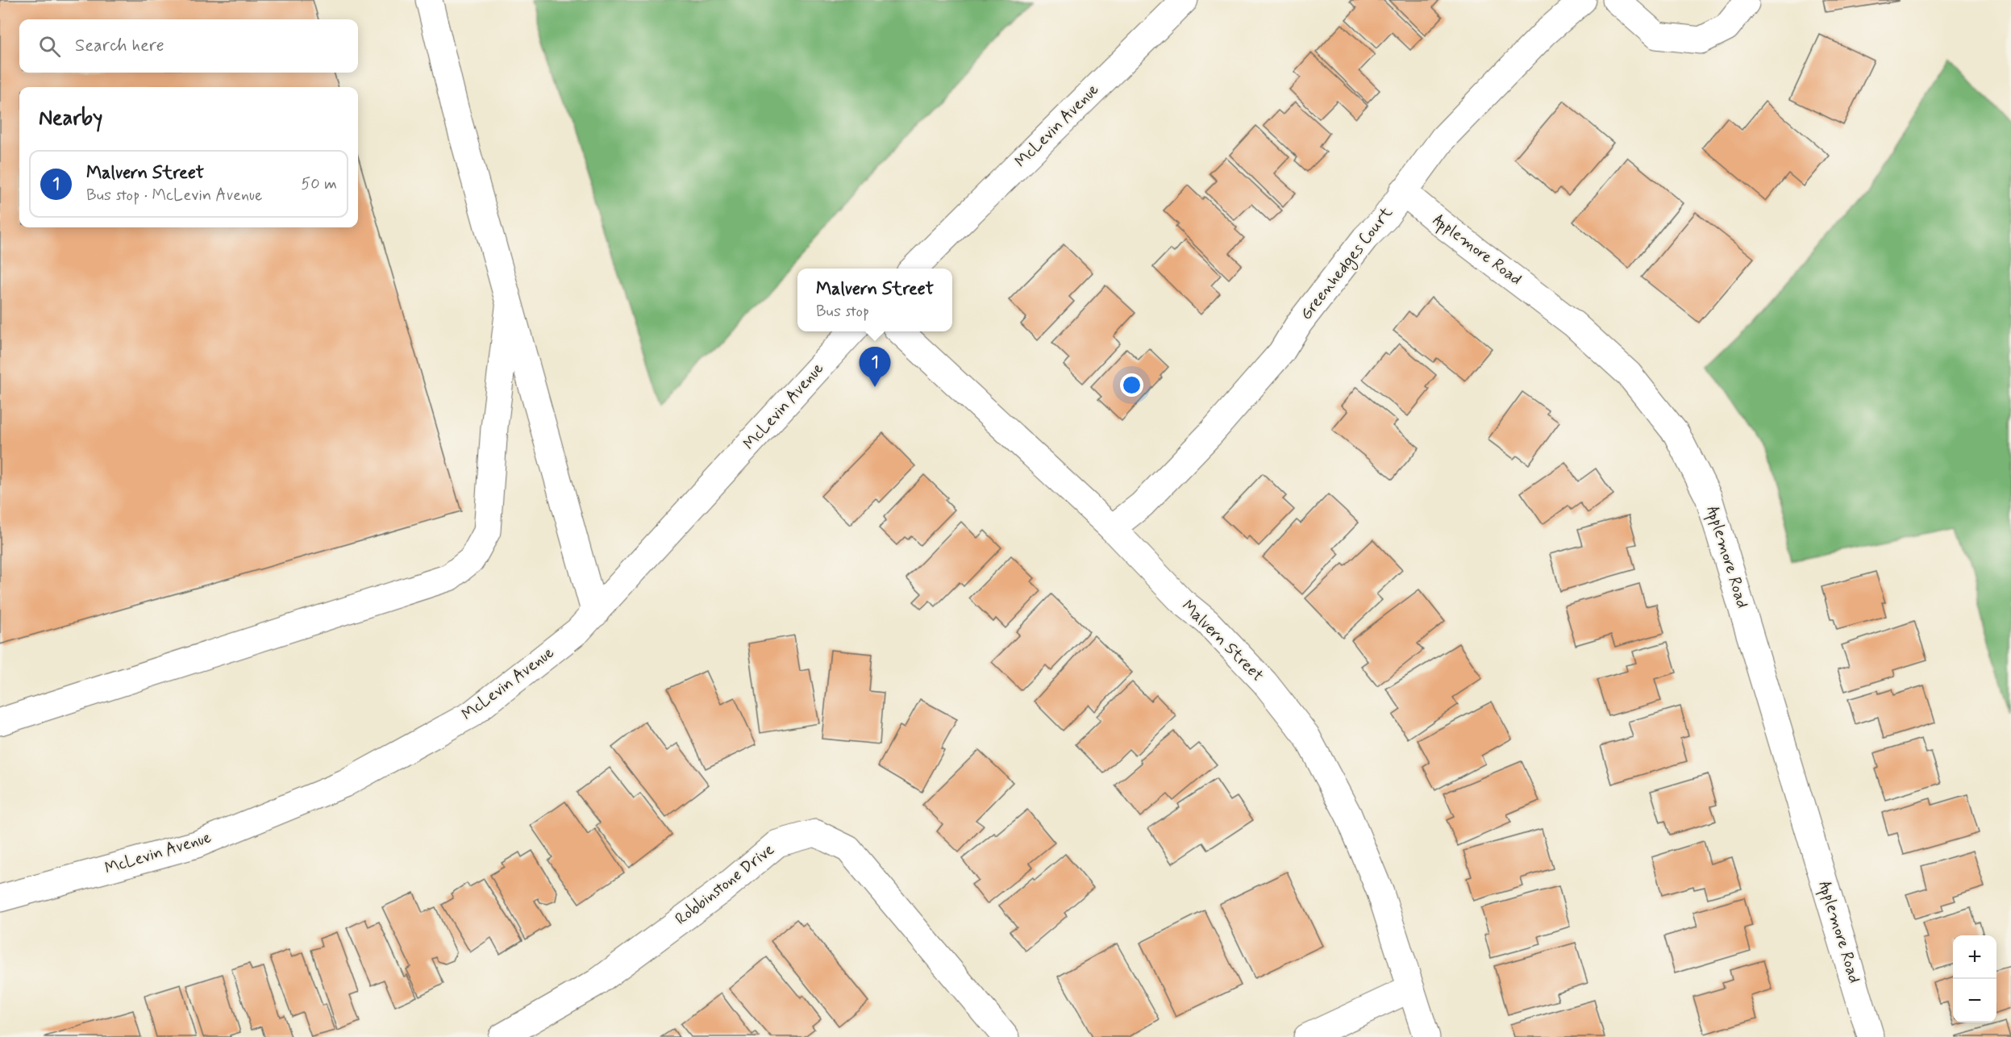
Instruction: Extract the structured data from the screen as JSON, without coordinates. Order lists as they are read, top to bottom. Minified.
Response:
{"streets":{"street":["McLevin Avenue","Applemore Road","Greenhedges Court","Malvern Street","Robbinstone Drive"]},"crossings":[["Applemore Road","Greenhedges Court"],["Greenhedges Court","Malvern Street"]],"page":{"search":"Search here","heading":"Nearby","list":[{"mark":"1","name":"Malvern Street","note":"Bus stop · McLevin Avenue","value":"50 m"}],"popup":["Malvern Street","Bus stop"],"pins":"1","map_buttons":["+","−"]}}
